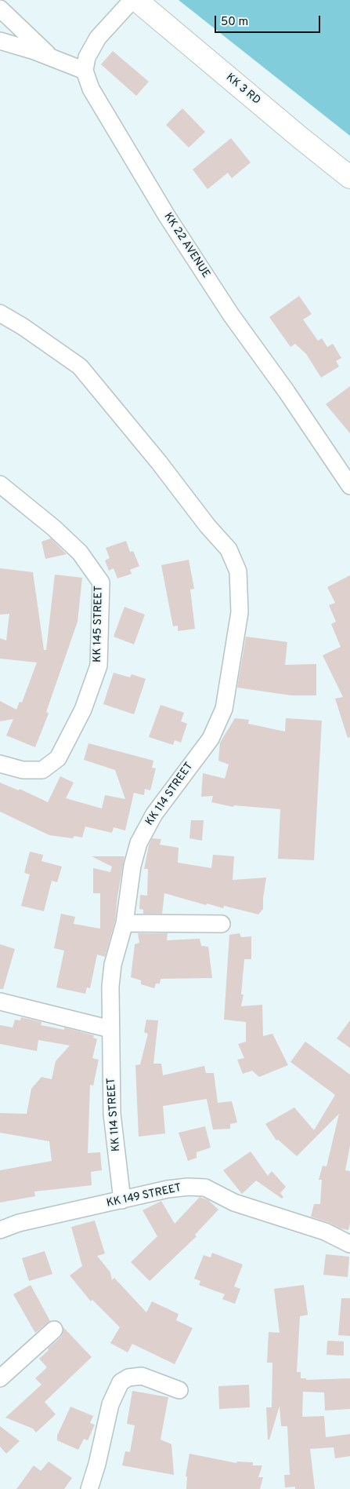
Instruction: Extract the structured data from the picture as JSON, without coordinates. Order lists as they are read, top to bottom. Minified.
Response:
{"streets":{"highway":["KK 3 RD"],"street":["KK 22 AVENUE","KK 145 STREET","KK 114 STREET","KK 149 STREET"]},"crossings":[["KK 114 STREET","KK 149 STREET"]],"scale_bar":"50 m"}
